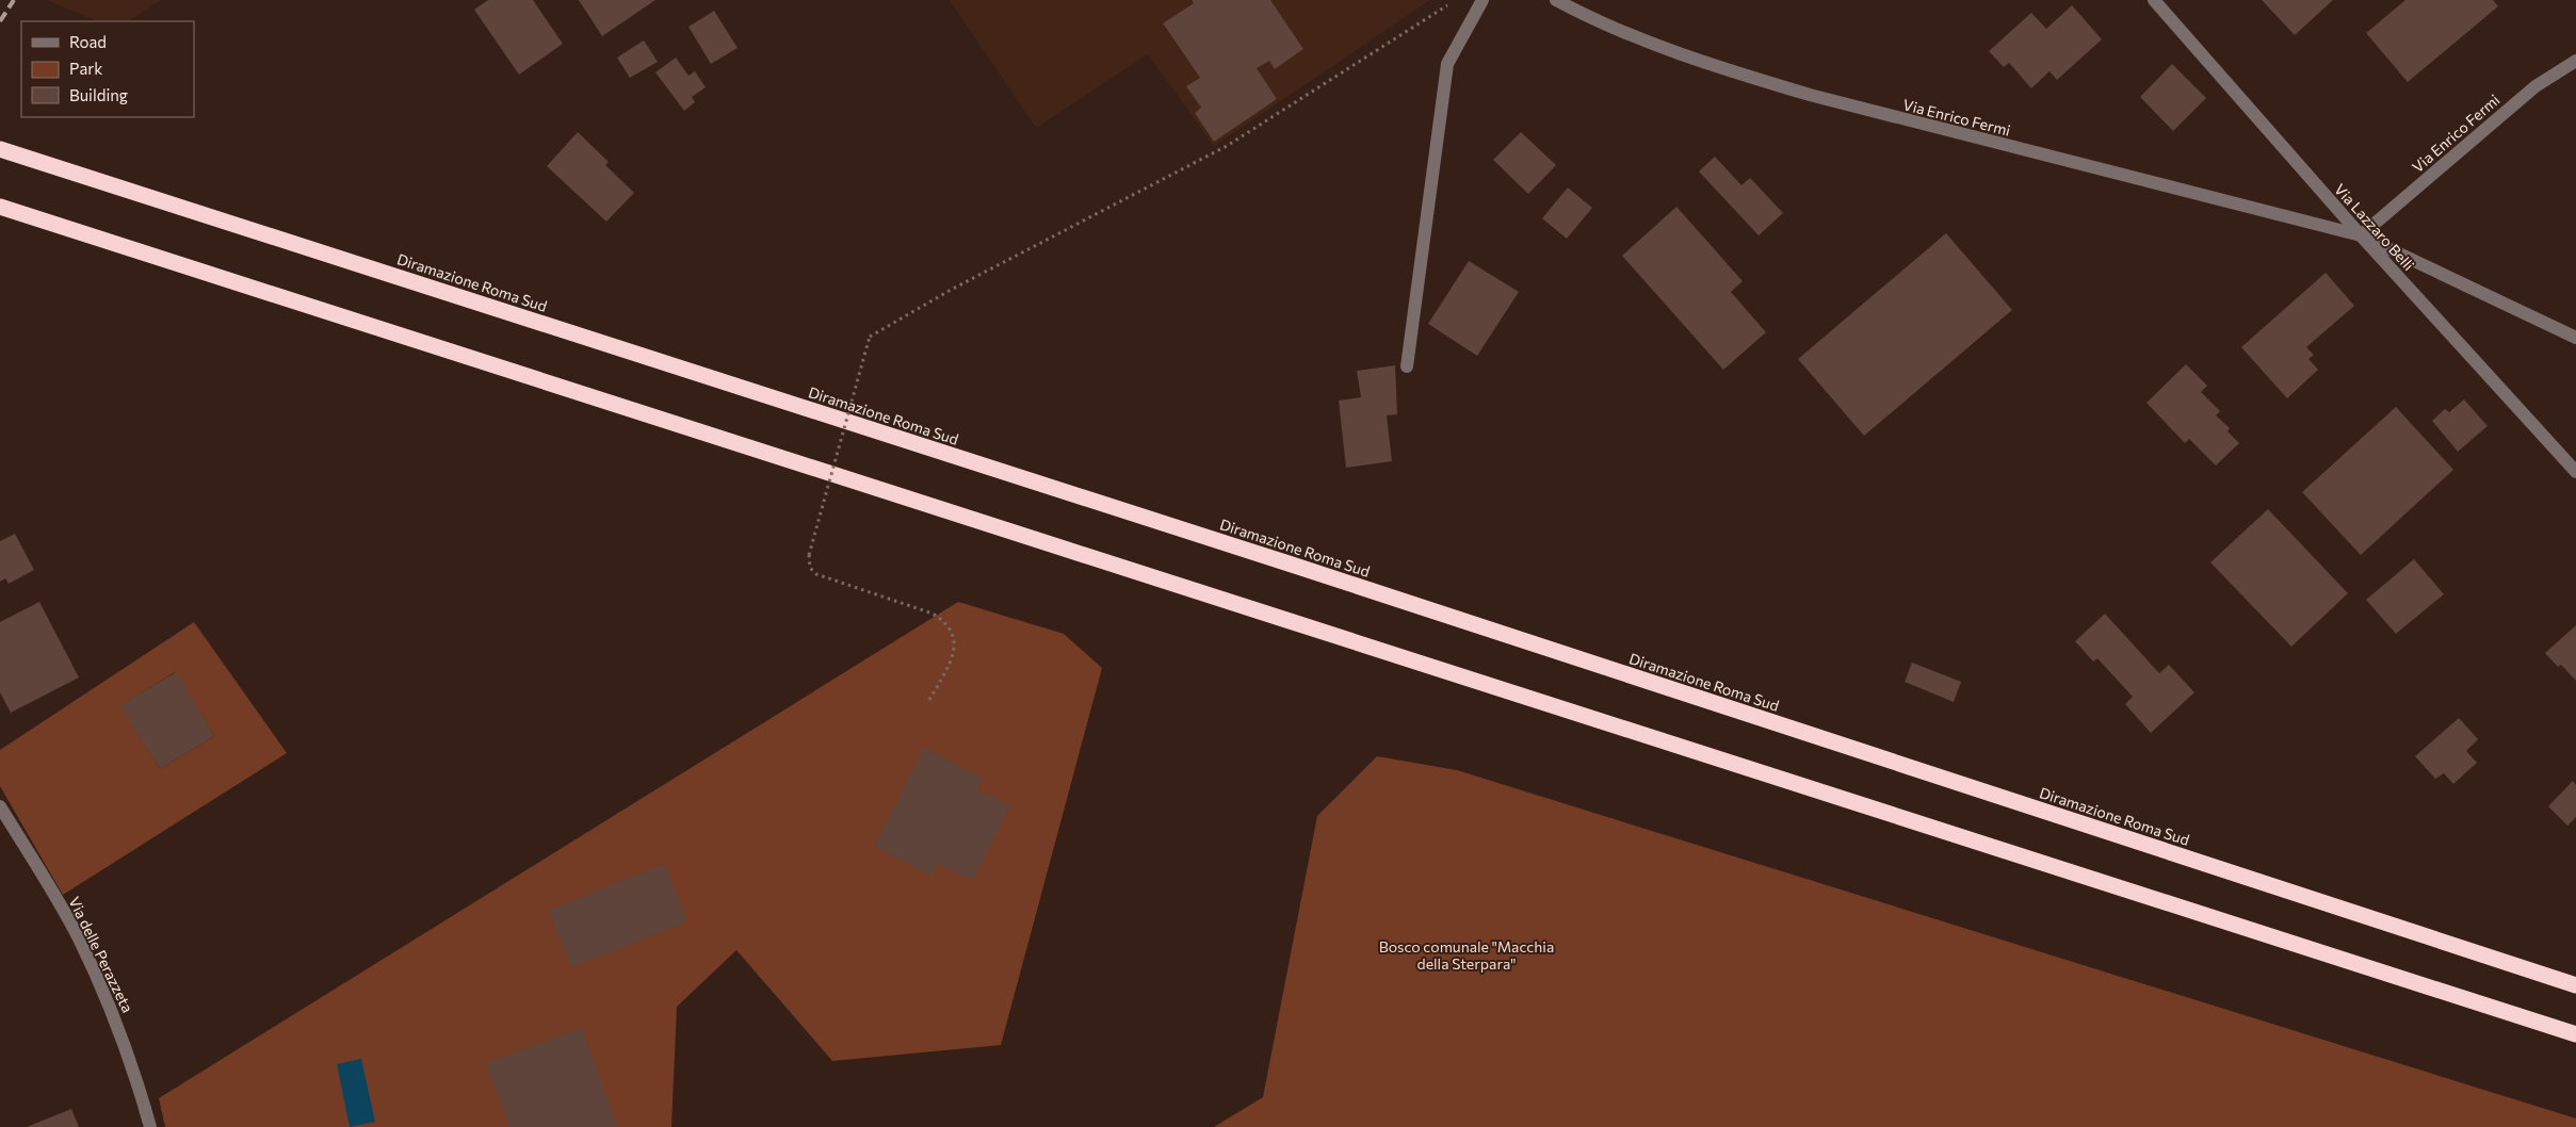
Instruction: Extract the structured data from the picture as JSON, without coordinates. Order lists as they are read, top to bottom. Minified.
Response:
{"streets":{"highway":["Diramazione Roma Sud"],"street":["Via Enrico Fermi","Via Lazzaro Belli","Via delle Perazzeta"]},"crossings":[["Via Enrico Fermi","Via Lazzaro Belli"]],"parks":["Bosco comunale \"Macchia della Sterpara\""],"legend":["Road","Park","Building"]}
